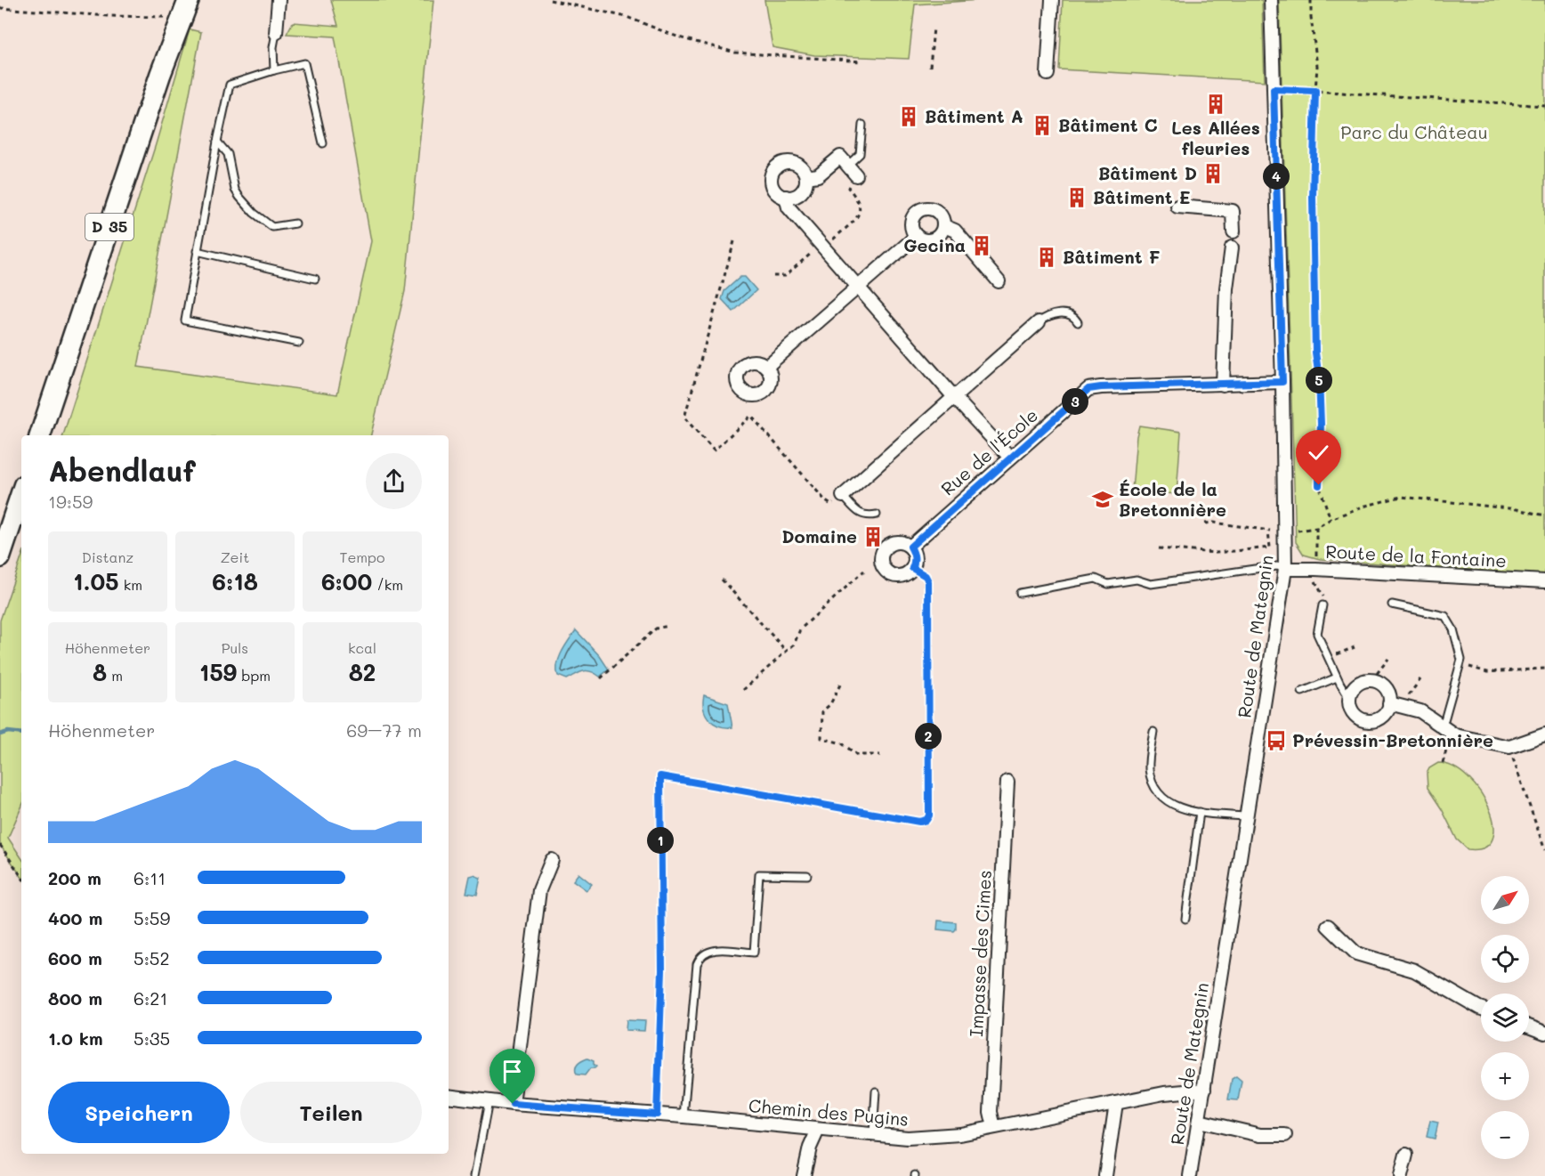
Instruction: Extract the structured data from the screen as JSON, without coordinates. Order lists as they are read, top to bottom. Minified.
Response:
{"streets":{"main road":["D 35"],"street":["Rue de l'École","Route de la Fontaine","Route de Mategnin","Impasse des Cimes","Chemin des Pugins"]},"crossings":[["Rue de l'École","Route de Mategnin"],["Route de la Fontaine","Route de Mategnin"],["Route de Mategnin","Chemin des Pugins"],["Impasse des Cimes","Chemin des Pugins"]],"parks":["Parc du Château"],"places":{"building":["Les Allées fleuries","Bâtiment A","Bâtiment C","Bâtiment D","Bâtiment E","Gecina","Bâtiment F","Domaine"],"school or university":["École de la Bretonnière"],"bus stop":["Prévessin-Bretonnière"]},"north":"top right","page":{"pins":["4","5","3","2","1"],"heading":["Abendlauf","19:59"],"stats":[["Distanz","1.05 km"],["Zeit","6:18"],["Tempo","6:00 /km"],["Höhenmeter","8 m"],["Puls","159 bpm"],["kcal","82"]],"chart":["Höhenmeter","69–77 m"],"list":[{"name":"200 m","note":"6:11"},{"name":"400 m","note":"5:59"},{"name":"600 m","note":"5:52"},{"name":"800 m","note":"6:21"},{"name":"1.0 km","note":"5:35"}],"map_buttons":["+","−"],"buttons":["Speichern","Teilen"]}}
